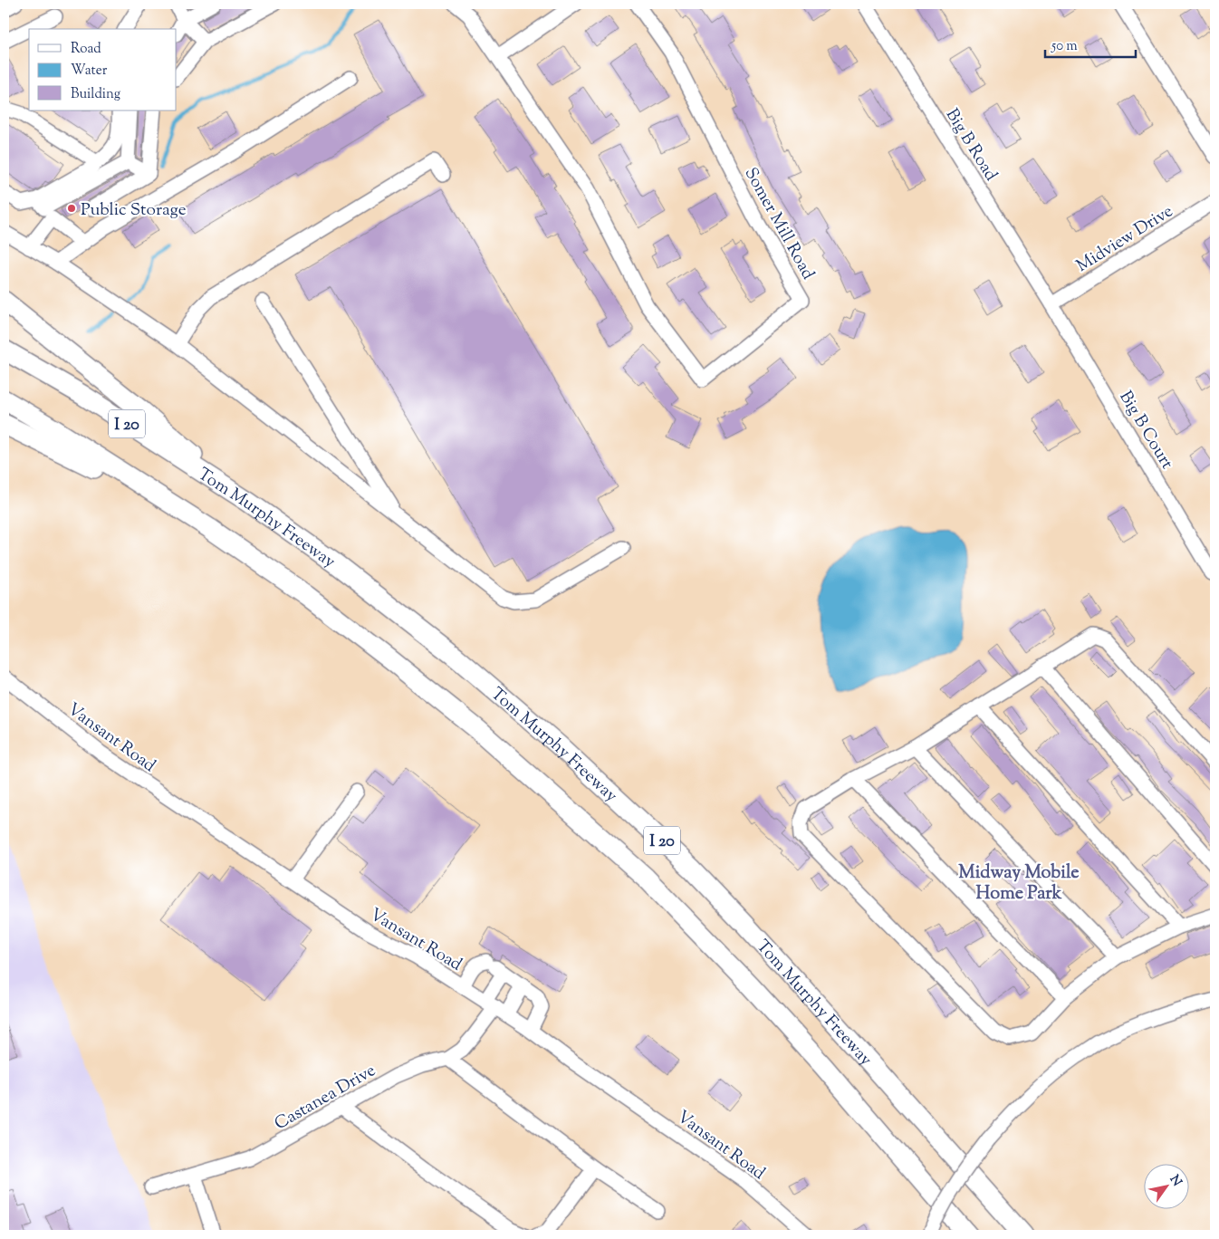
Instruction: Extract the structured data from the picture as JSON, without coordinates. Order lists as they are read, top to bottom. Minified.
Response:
{"streets":{"highway":["I 20","Tom Murphy Freeway"],"street":["Big B Road","Somer Mill Road","Midview Drive","Big B Court","Vansant Road","Castanea Drive"]},"crossings":[["Big B Road","Midview Drive"],["Big B Road","Big B Court"],["Midview Drive","Big B Court"],["Vansant Road","Castanea Drive"]],"districts":["Midway Mobile Home Park"],"places":["Public Storage"],"legend":["Road","Water","Building"],"scale_bar":"50 m","north":"top right"}
